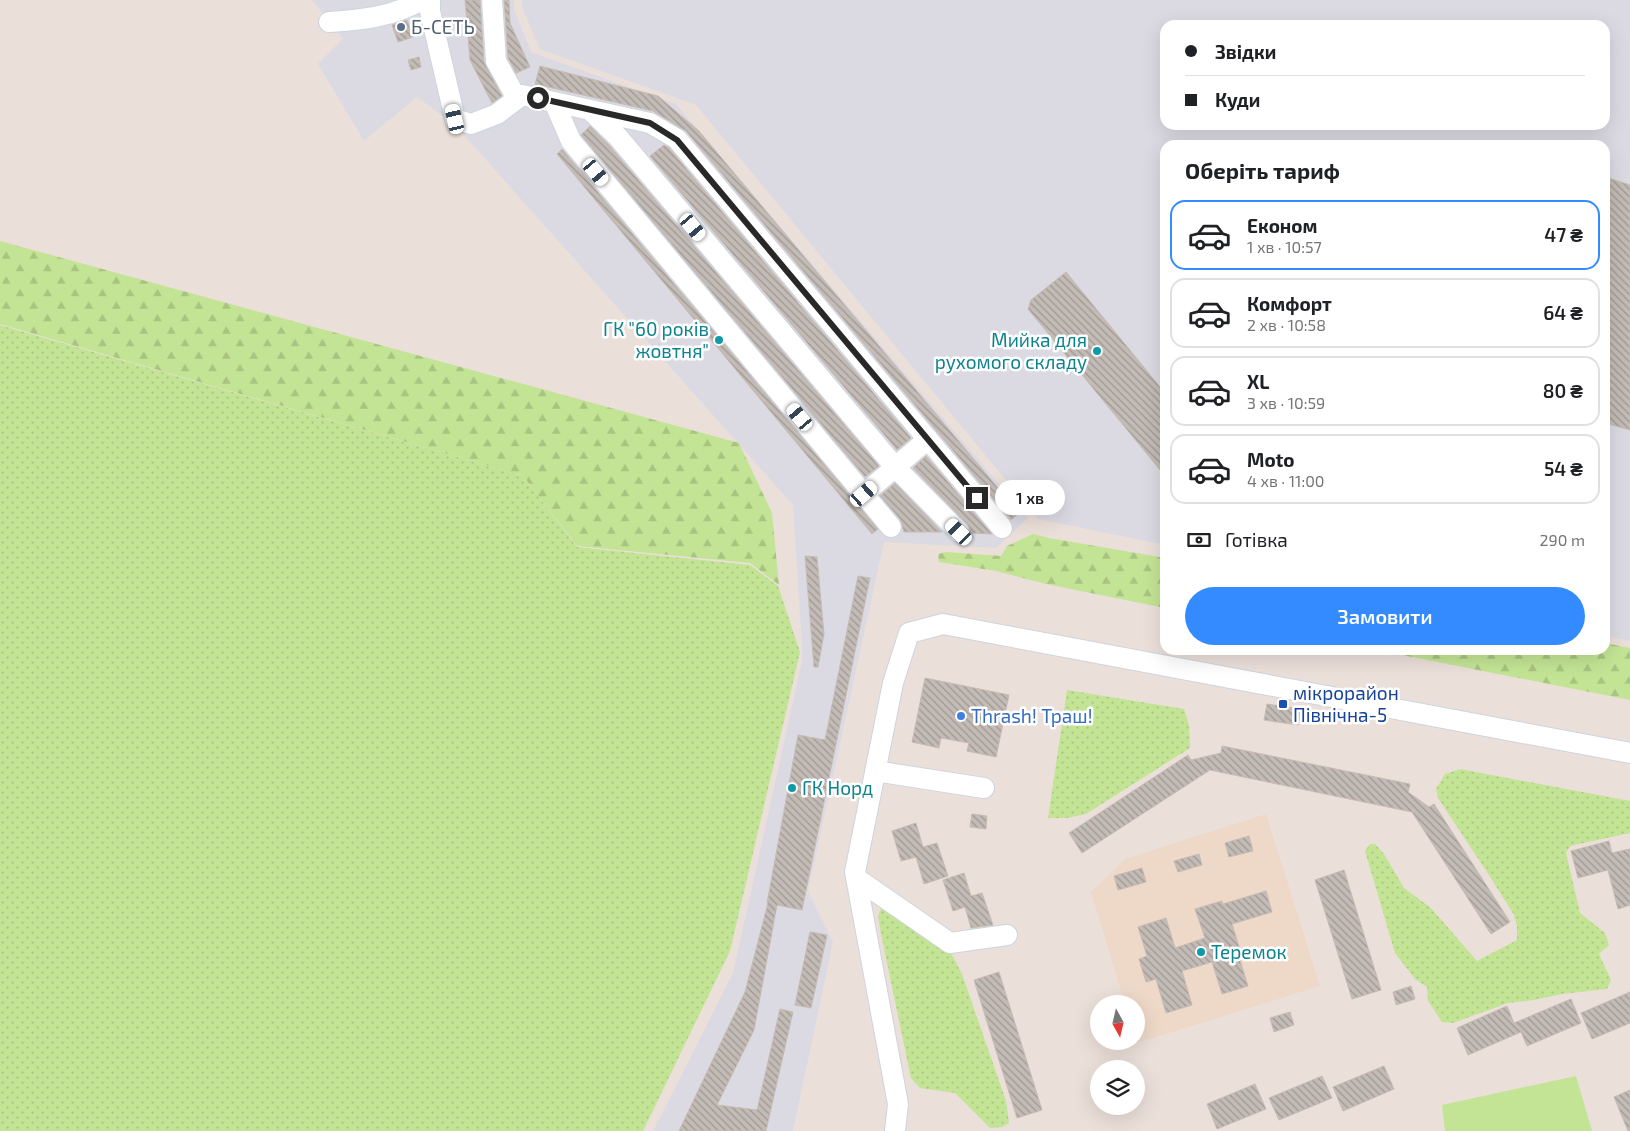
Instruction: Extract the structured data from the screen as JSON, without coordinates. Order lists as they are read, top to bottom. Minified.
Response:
{"places":{"other":["Б-СЕТЬ","ГК \"60 років жовтня\"","Мийка для рухомого складу","Thrash! Траш!","ГК Норд","Теремок"],"transit":["мікрорайон Північна-5"]},"north":"bottom","page":{"banner":["Звідки","Куди"],"heading":"Оберіть тариф","list":[{"name":"Економ","note":"1 хв · 10:57","value":"47 ₴"},{"name":"Комфорт","note":"2 хв · 10:58","value":"64 ₴"},{"name":"XL","note":"3 хв · 10:59","value":"80 ₴"},{"name":"Moto","note":"4 хв · 11:00","value":"54 ₴"}],"bubble":"1 хв","pay":["Готівка","290 m"],"buttons":"Замовити"}}
